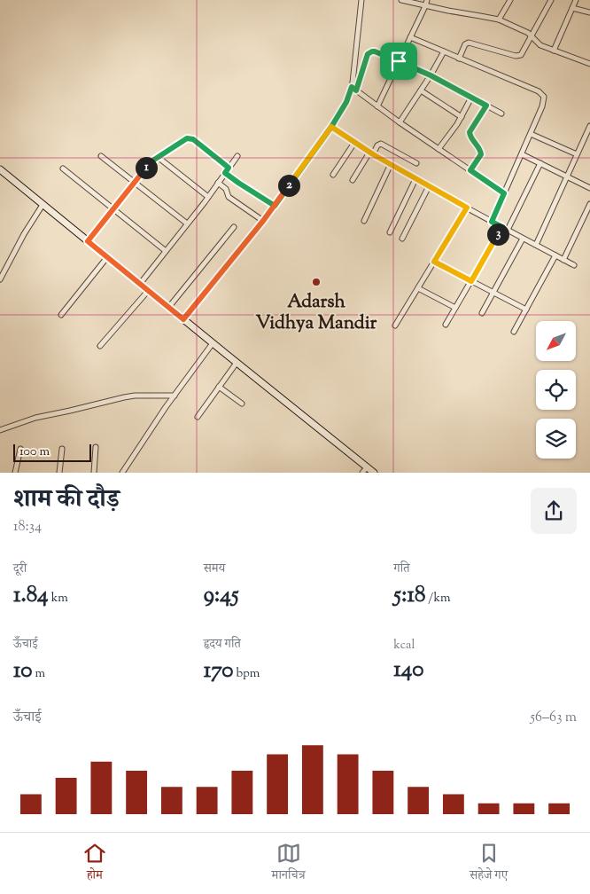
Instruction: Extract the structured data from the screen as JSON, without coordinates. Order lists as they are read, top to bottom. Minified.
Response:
{"places":["Adarsh Vidhya Mandir"],"scale_bar":"100 m","north":"bottom left","page":{"pins":["1","2","3"],"scale":"100 m","heading":["शाम की दौड़","18:34"],"stats":[["दूरी","1.84 km"],["समय","9:45"],["गति","5:18 /km"],["ऊँचाई","10 m"],["हृदय गति","170 bpm"],["kcal","140"]],"chart":["ऊँचाई","56–63 m"],"tabs":["होम","मानचित्र","सहेजे गए"]}}
